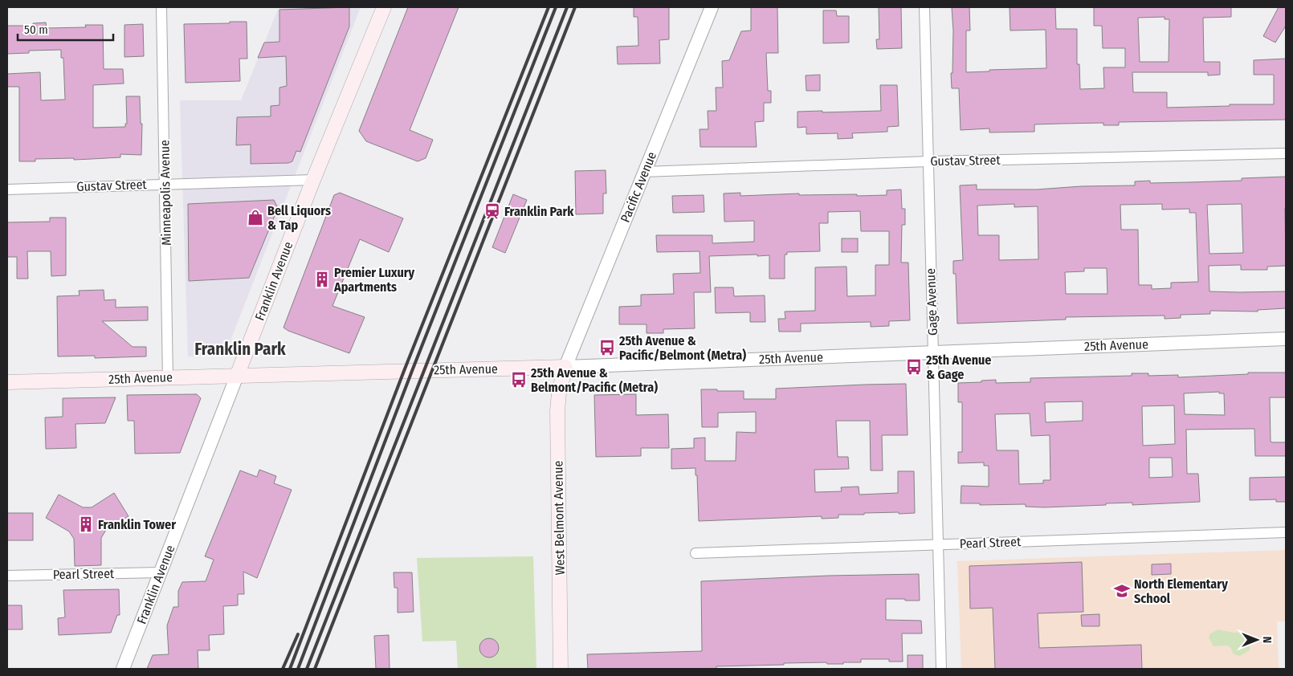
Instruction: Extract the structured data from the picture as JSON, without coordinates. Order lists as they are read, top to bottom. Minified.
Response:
{"streets":{"main road":["Franklin Avenue","25th Avenue","West Belmont Avenue"],"street":["Gustav Street","Pacific Avenue","Minneapolis Avenue","Gage Avenue","Pearl Street"]},"crossings":[["Gustav Street","Pacific Avenue"],["Gustav Street","Minneapolis Avenue"],["Gustav Street","Franklin Avenue"],["Gustav Street","Gage Avenue"],["Pacific Avenue","25th Avenue"],["Pacific Avenue","West Belmont Avenue"],["Minneapolis Avenue","25th Avenue"],["Franklin Avenue","25th Avenue"],["Franklin Avenue","Pearl Street"],["Gage Avenue","25th Avenue"],["Gage Avenue","Pearl Street"],["25th Avenue","West Belmont Avenue"]],"districts":["Franklin Park"],"places":{"station":["Franklin Park"],"shop":["Bell Liquors & Tap"],"building":["Premier Luxury Apartments","Franklin Tower"],"bus stop":["25th Avenue & Pacific/Belmont (Metra)","25th Avenue & Gage","25th Avenue & Belmont/Pacific (Metra)"],"school or university":["North Elementary School"]},"scale_bar":"50 m","north":"right"}
